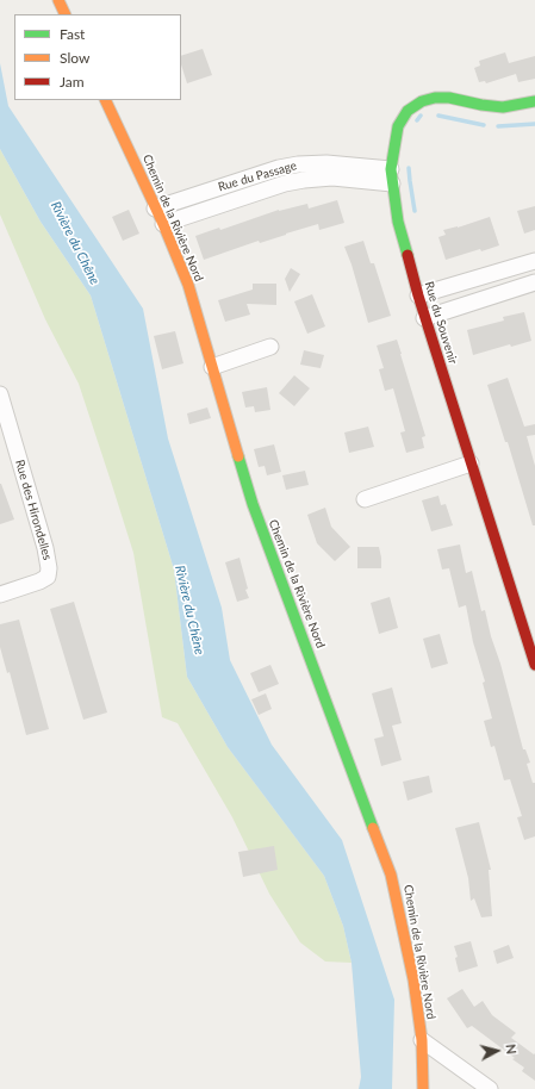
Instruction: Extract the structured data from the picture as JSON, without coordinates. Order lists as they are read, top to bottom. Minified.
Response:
{"streets":{"street":["Rue du Passage","Chemin de la Rivière Nord","Rue du Souvenir","Rue des Hirondelles"]},"crossings":[["Rue du Passage","Chemin de la Rivière Nord"],["Rue du Passage","Rue du Souvenir"]],"water":["Rivière du Chêne"],"legend":["Fast","Slow","Jam"],"north":"right"}
